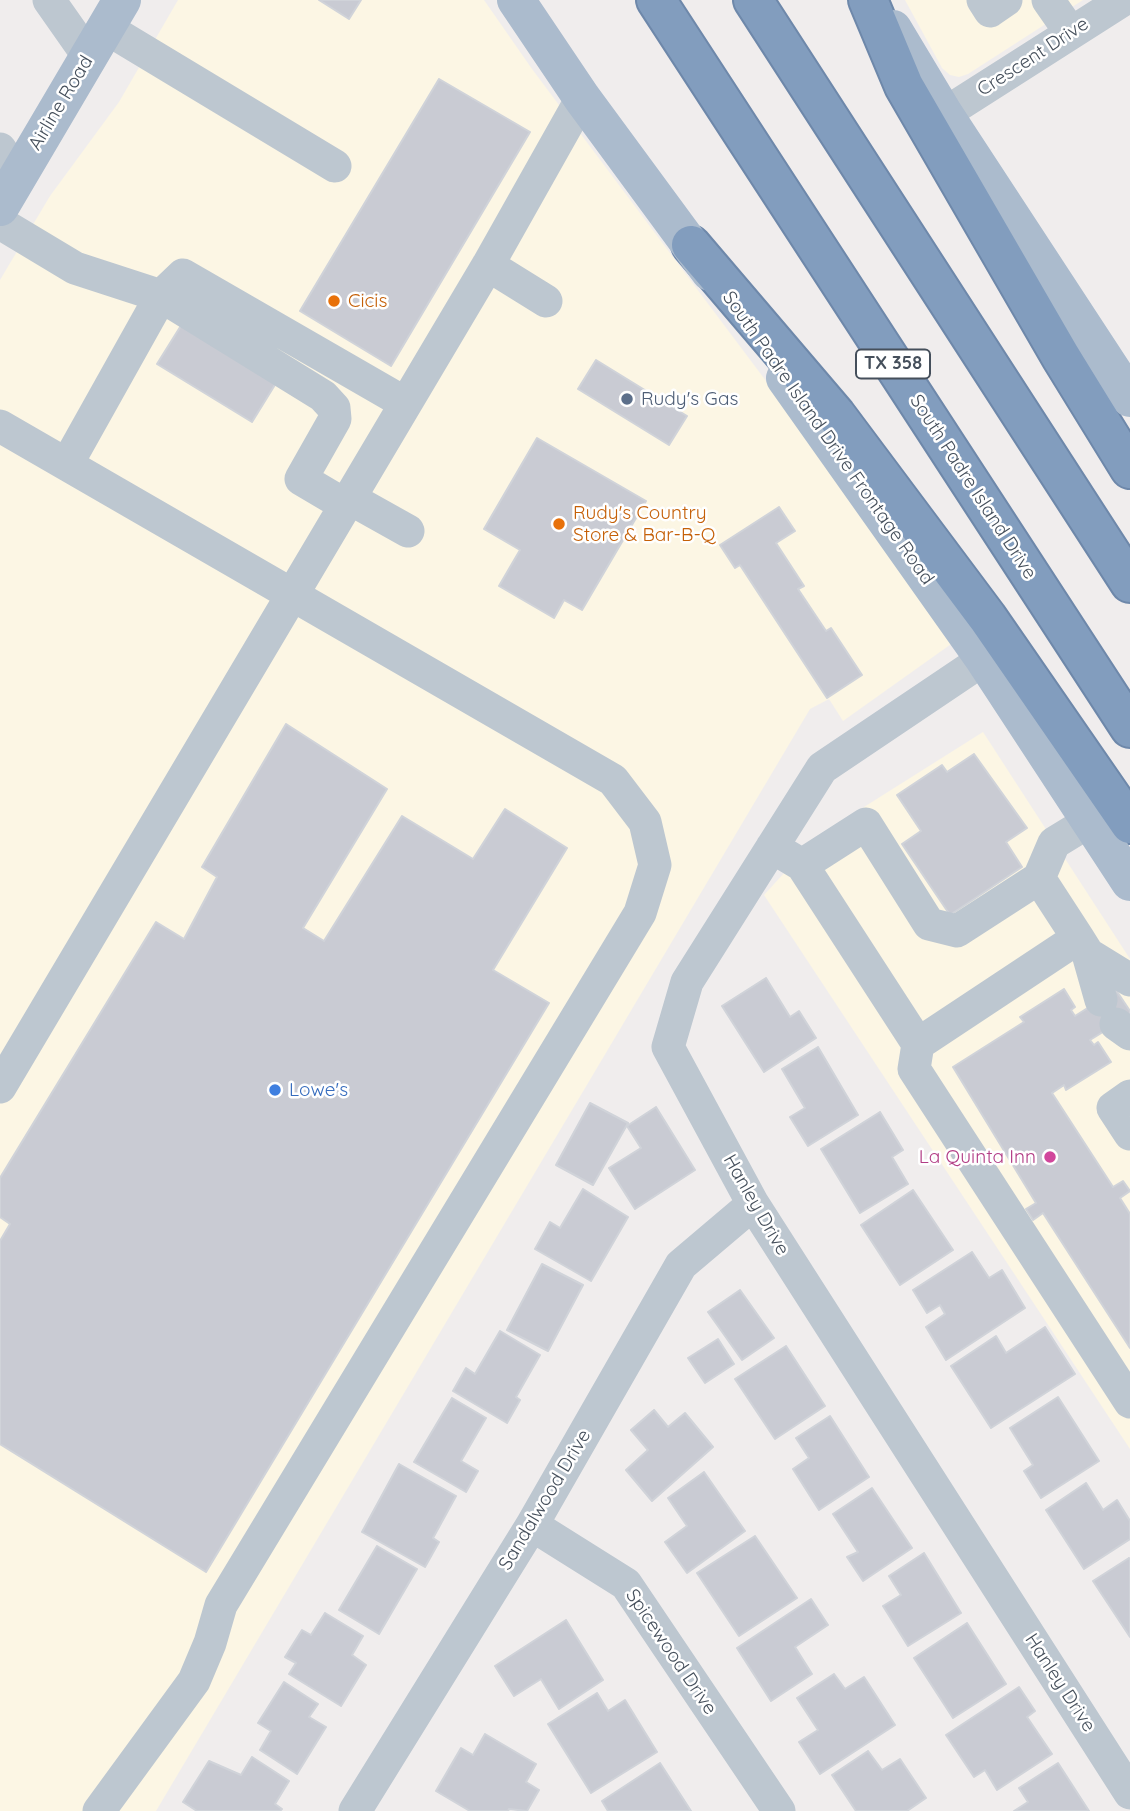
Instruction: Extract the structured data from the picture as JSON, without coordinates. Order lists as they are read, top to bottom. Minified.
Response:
{"streets":{"highway":["TX 358","South Padre Island Drive"],"main road":["Airline Road","South Padre Island Drive Frontage Road"],"street":["Crescent Drive","Hanley Drive","Sandalwood Drive","Spicewood Drive"]},"crossings":[["South Padre Island Drive Frontage Road","Hanley Drive"],["Hanley Drive","Sandalwood Drive"],["Sandalwood Drive","Spicewood Drive"]],"places":["Cicis","Rudy's Gas","Rudy's Country Store & Bar-B-Q","Lowe's","La Quinta Inn"]}
